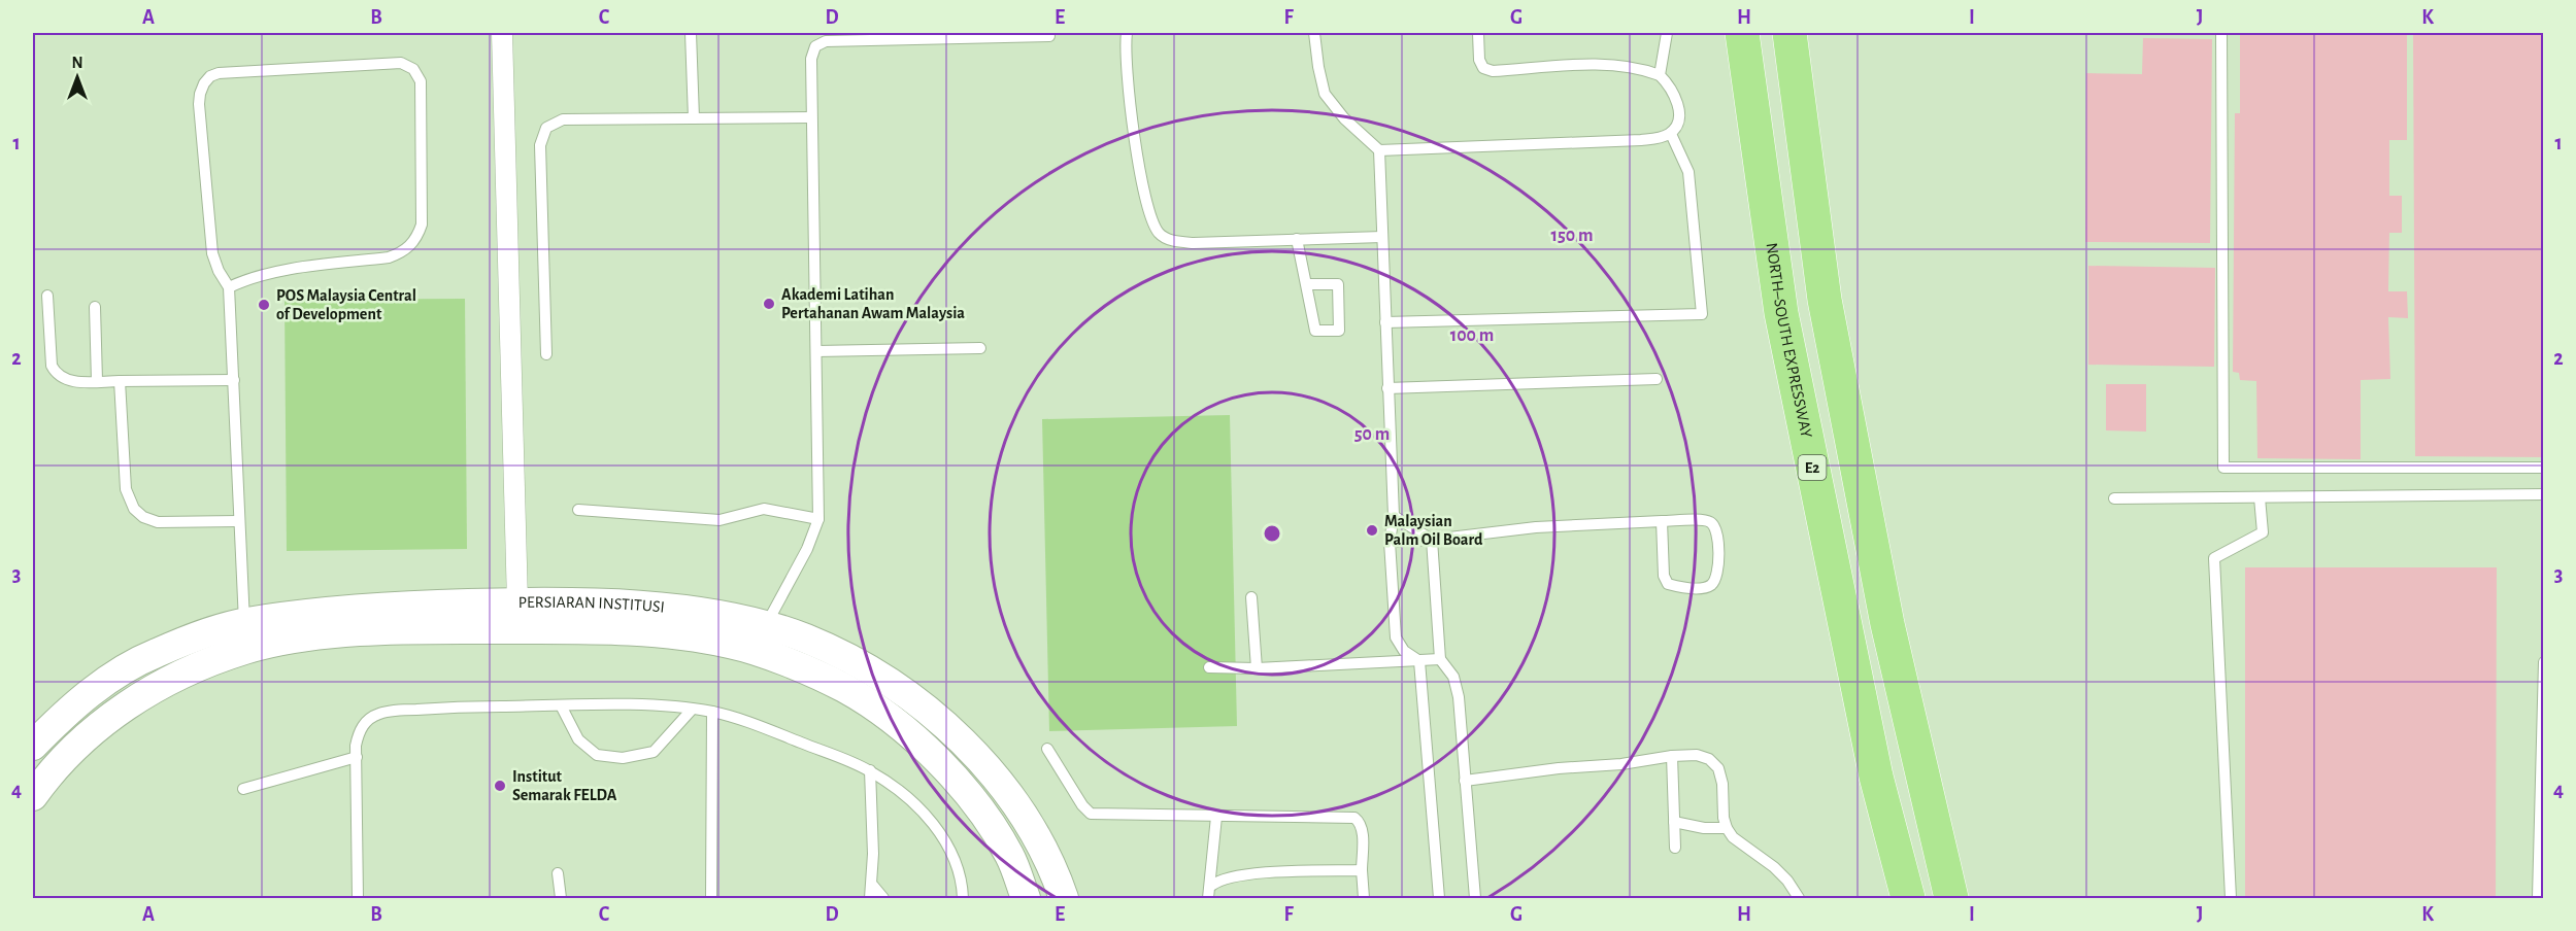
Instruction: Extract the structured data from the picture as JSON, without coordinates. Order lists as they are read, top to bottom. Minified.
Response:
{"streets":{"highway":["NORTH–SOUTH EXPRESSWAY","E2"],"street":["PERSIARAN INSTITUSI"]},"places":["Akademi Latihan Pertahanan Awam Malaysia","POS Malaysia Central of Development","Malaysian Palm Oil Board","Institut Semarak FELDA"],"north":"top","grid":{"columns":["A","B","C","D","E","F","G","H","I","J","K"],"rows":["1","2","3","4"]},"rings":["150 m","100 m","50 m"]}
